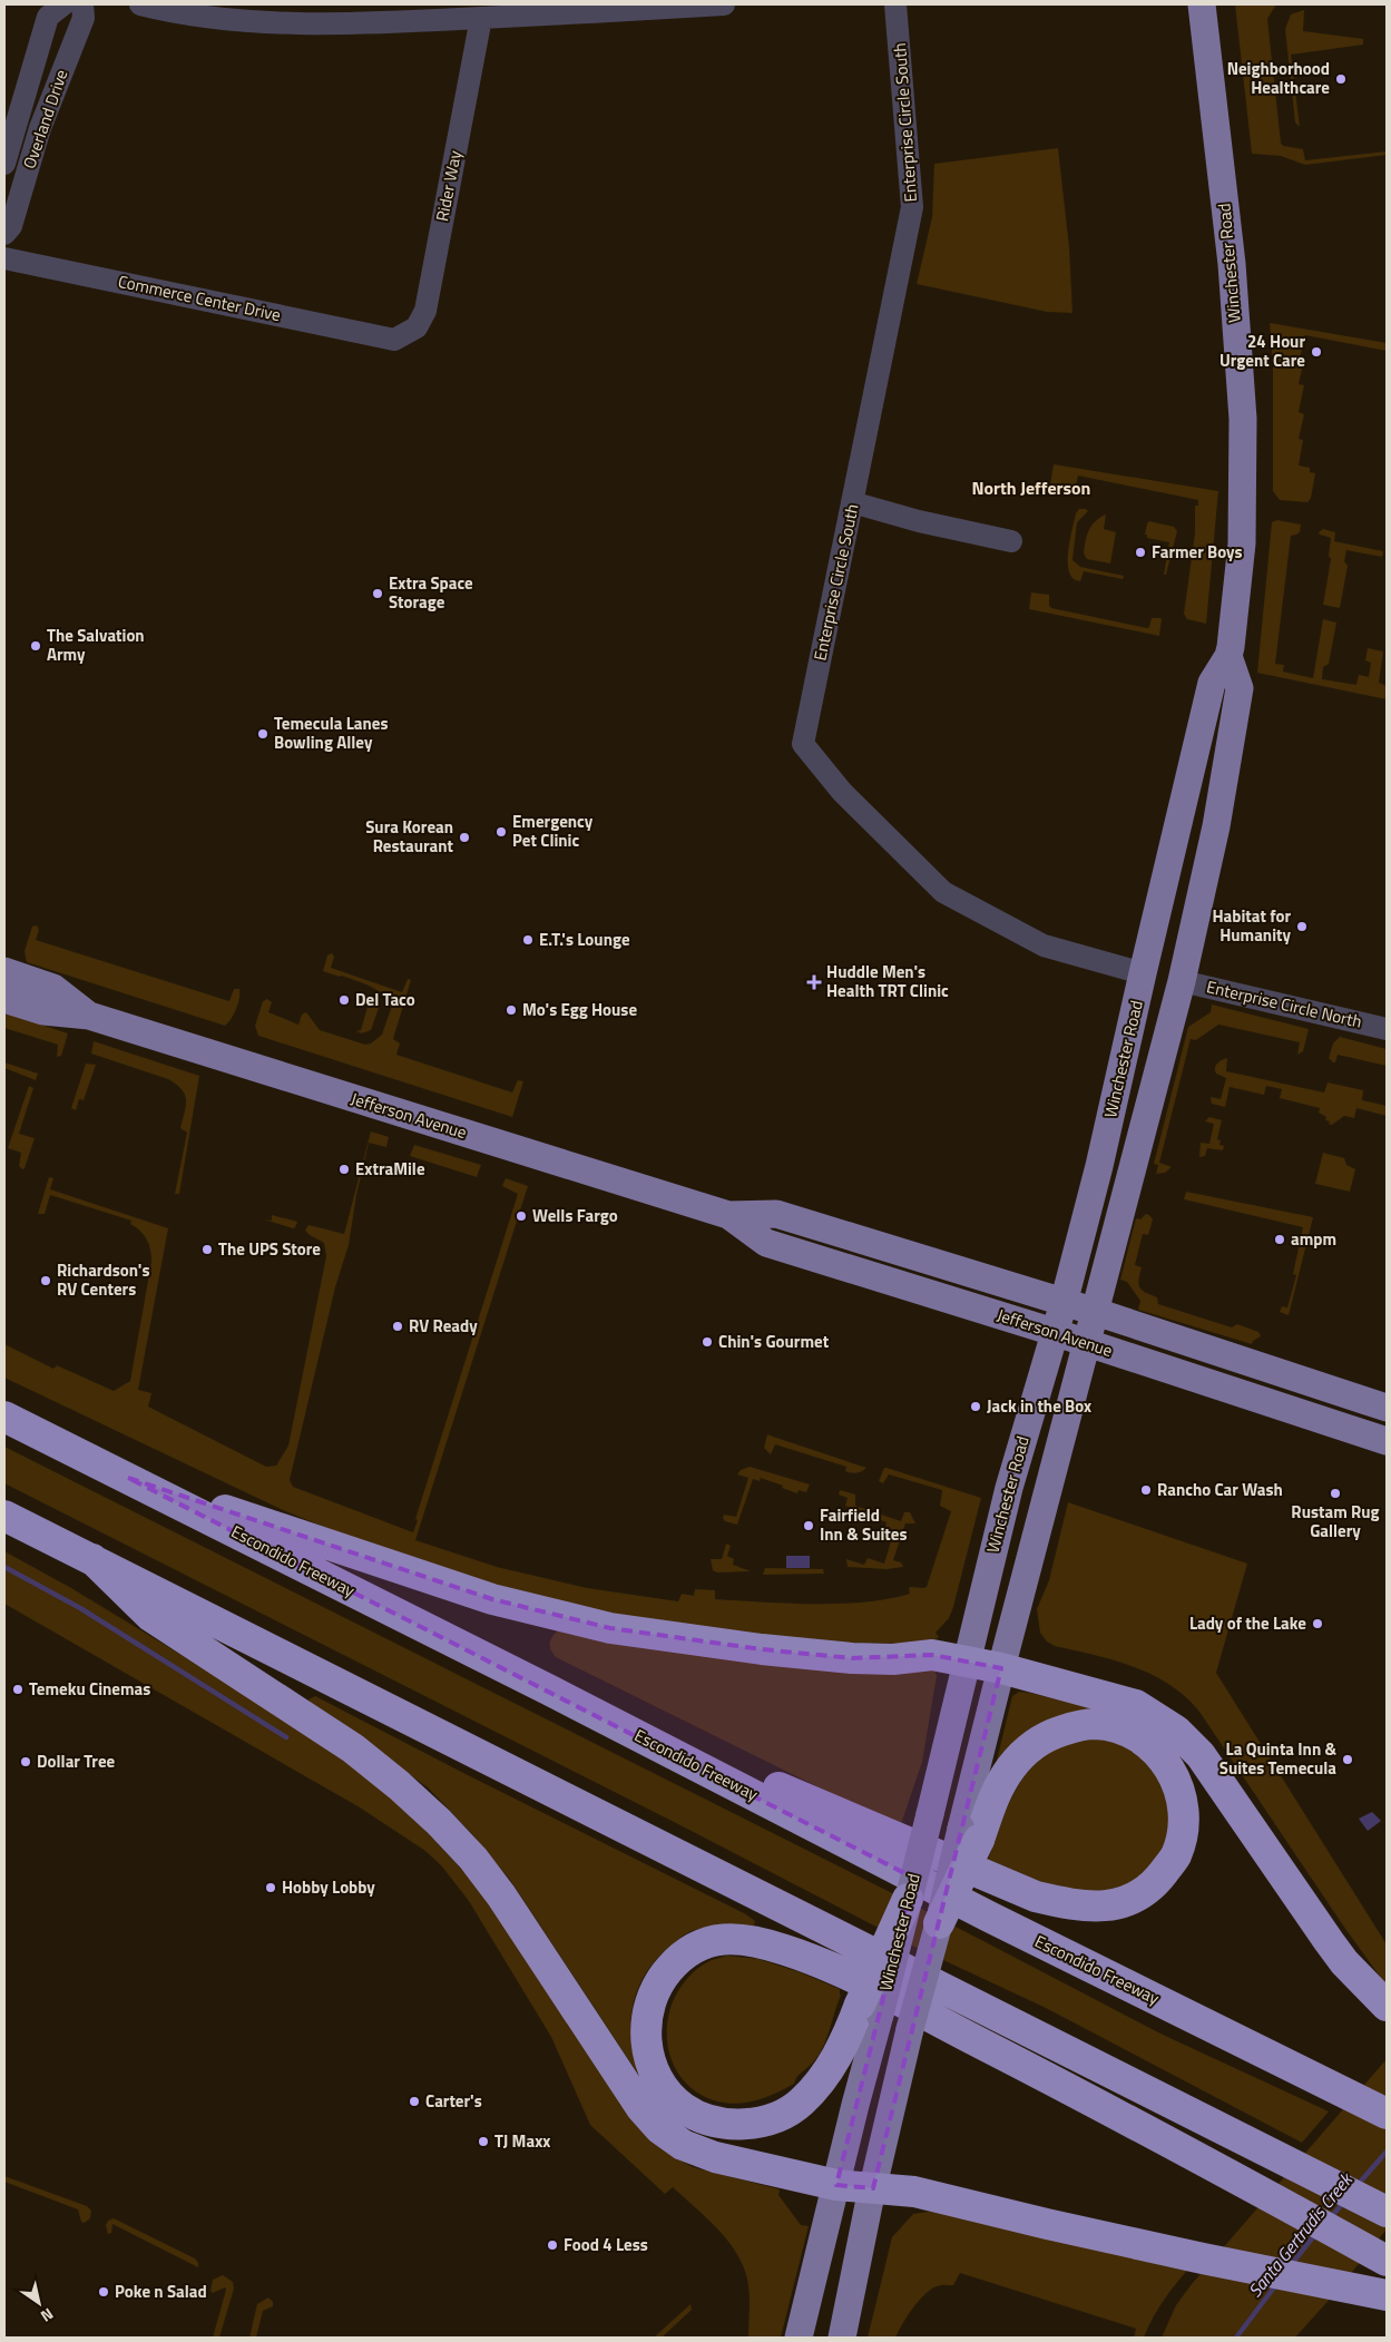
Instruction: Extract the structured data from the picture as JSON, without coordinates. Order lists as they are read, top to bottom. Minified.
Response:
{"streets":{"highway":["Escondido Freeway"],"main road":["Winchester Road","Jefferson Avenue"],"street":["Overland Drive","Enterprise Circle South","Rider Way","Commerce Center Drive","Enterprise Circle North"]},"crossings":[["Enterprise Circle South","Winchester Road"],["Rider Way","Commerce Center Drive"],["Winchester Road","Enterprise Circle North"],["Winchester Road","Jefferson Avenue"]],"districts":["North Jefferson"],"water":["Santa Gertrudis Creek"],"places":{"other":["Neighborhood Healthcare","24 Hour Urgent Care","Farmer Boys","Extra Space Storage","The Salvation Army","Temecula Lanes Bowling Alley","Emergency Pet Clinic","Sura Korean Restaurant","Habitat for Humanity","E.T.'s Lounge","Del Taco","Mo's Egg House","ExtraMile","Wells Fargo","ampm","The UPS Store","Richardson's RV Centers","RV Ready","Chin's Gourmet","Jack in the Box","Rancho Car Wash","Rustam Rug Gallery","Fairfield Inn & Suites","Lady of the Lake","Temeku Cinemas","La Quinta Inn & Suites Temecula","Dollar Tree","Hobby Lobby","Carter's","TJ Maxx","Food 4 Less","Poke n Salad"],"health":["Huddle Men's Health TRT Clinic"]},"north":"bottom right"}
